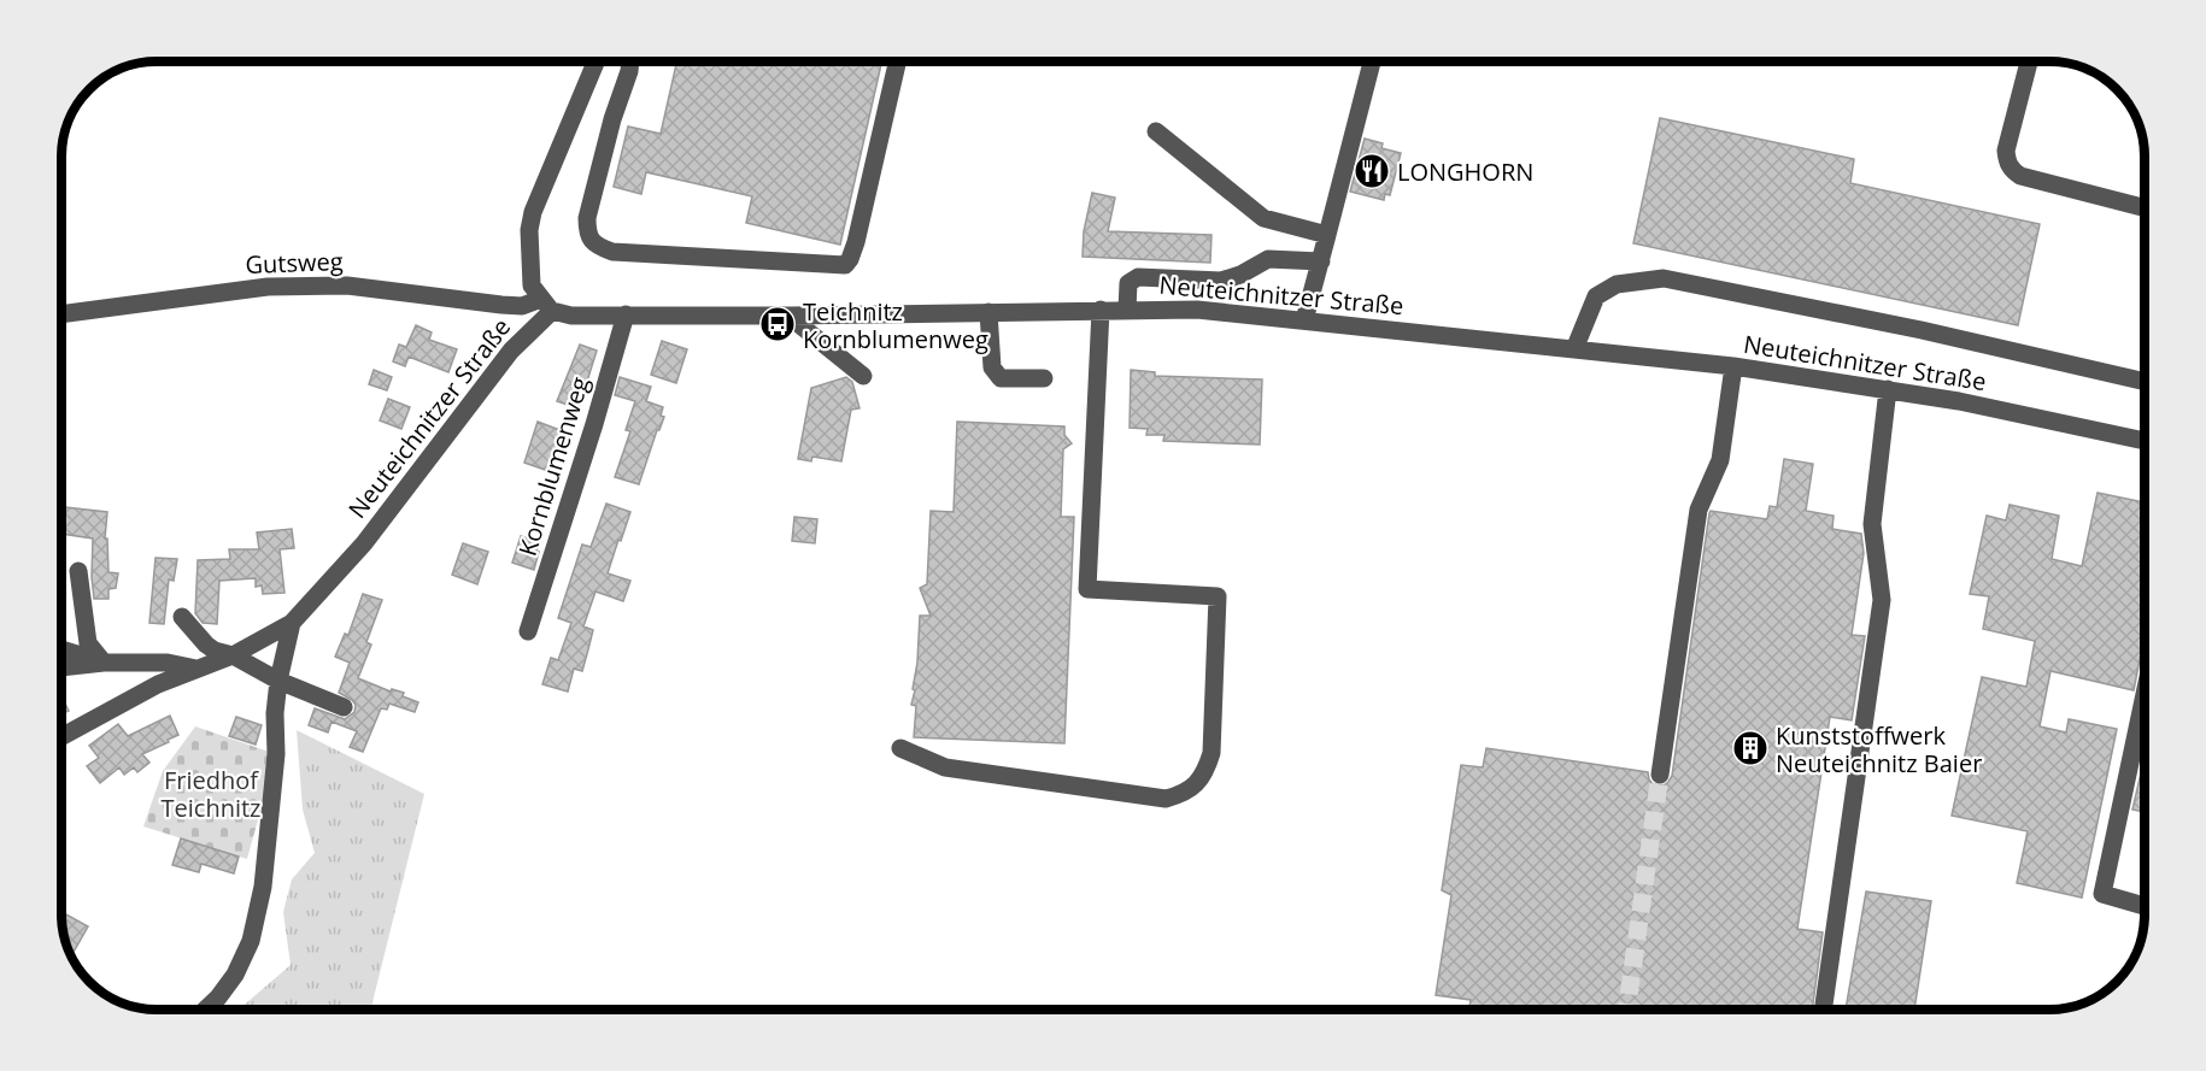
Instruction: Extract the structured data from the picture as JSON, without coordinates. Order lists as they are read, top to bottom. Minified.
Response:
{"streets":{"street":["Gutsweg","Neuteichnitzer Straße","Kornblumenweg"]},"crossings":[["Gutsweg","Neuteichnitzer Straße"],["Neuteichnitzer Straße","Kornblumenweg"]],"parks":["Friedhof Teichnitz"],"places":{"restaurant":["LONGHORN"],"bus stop":["Teichnitz Kornblumenweg"],"building":["Kunststoffwerk Neuteichnitz Baier"]}}
